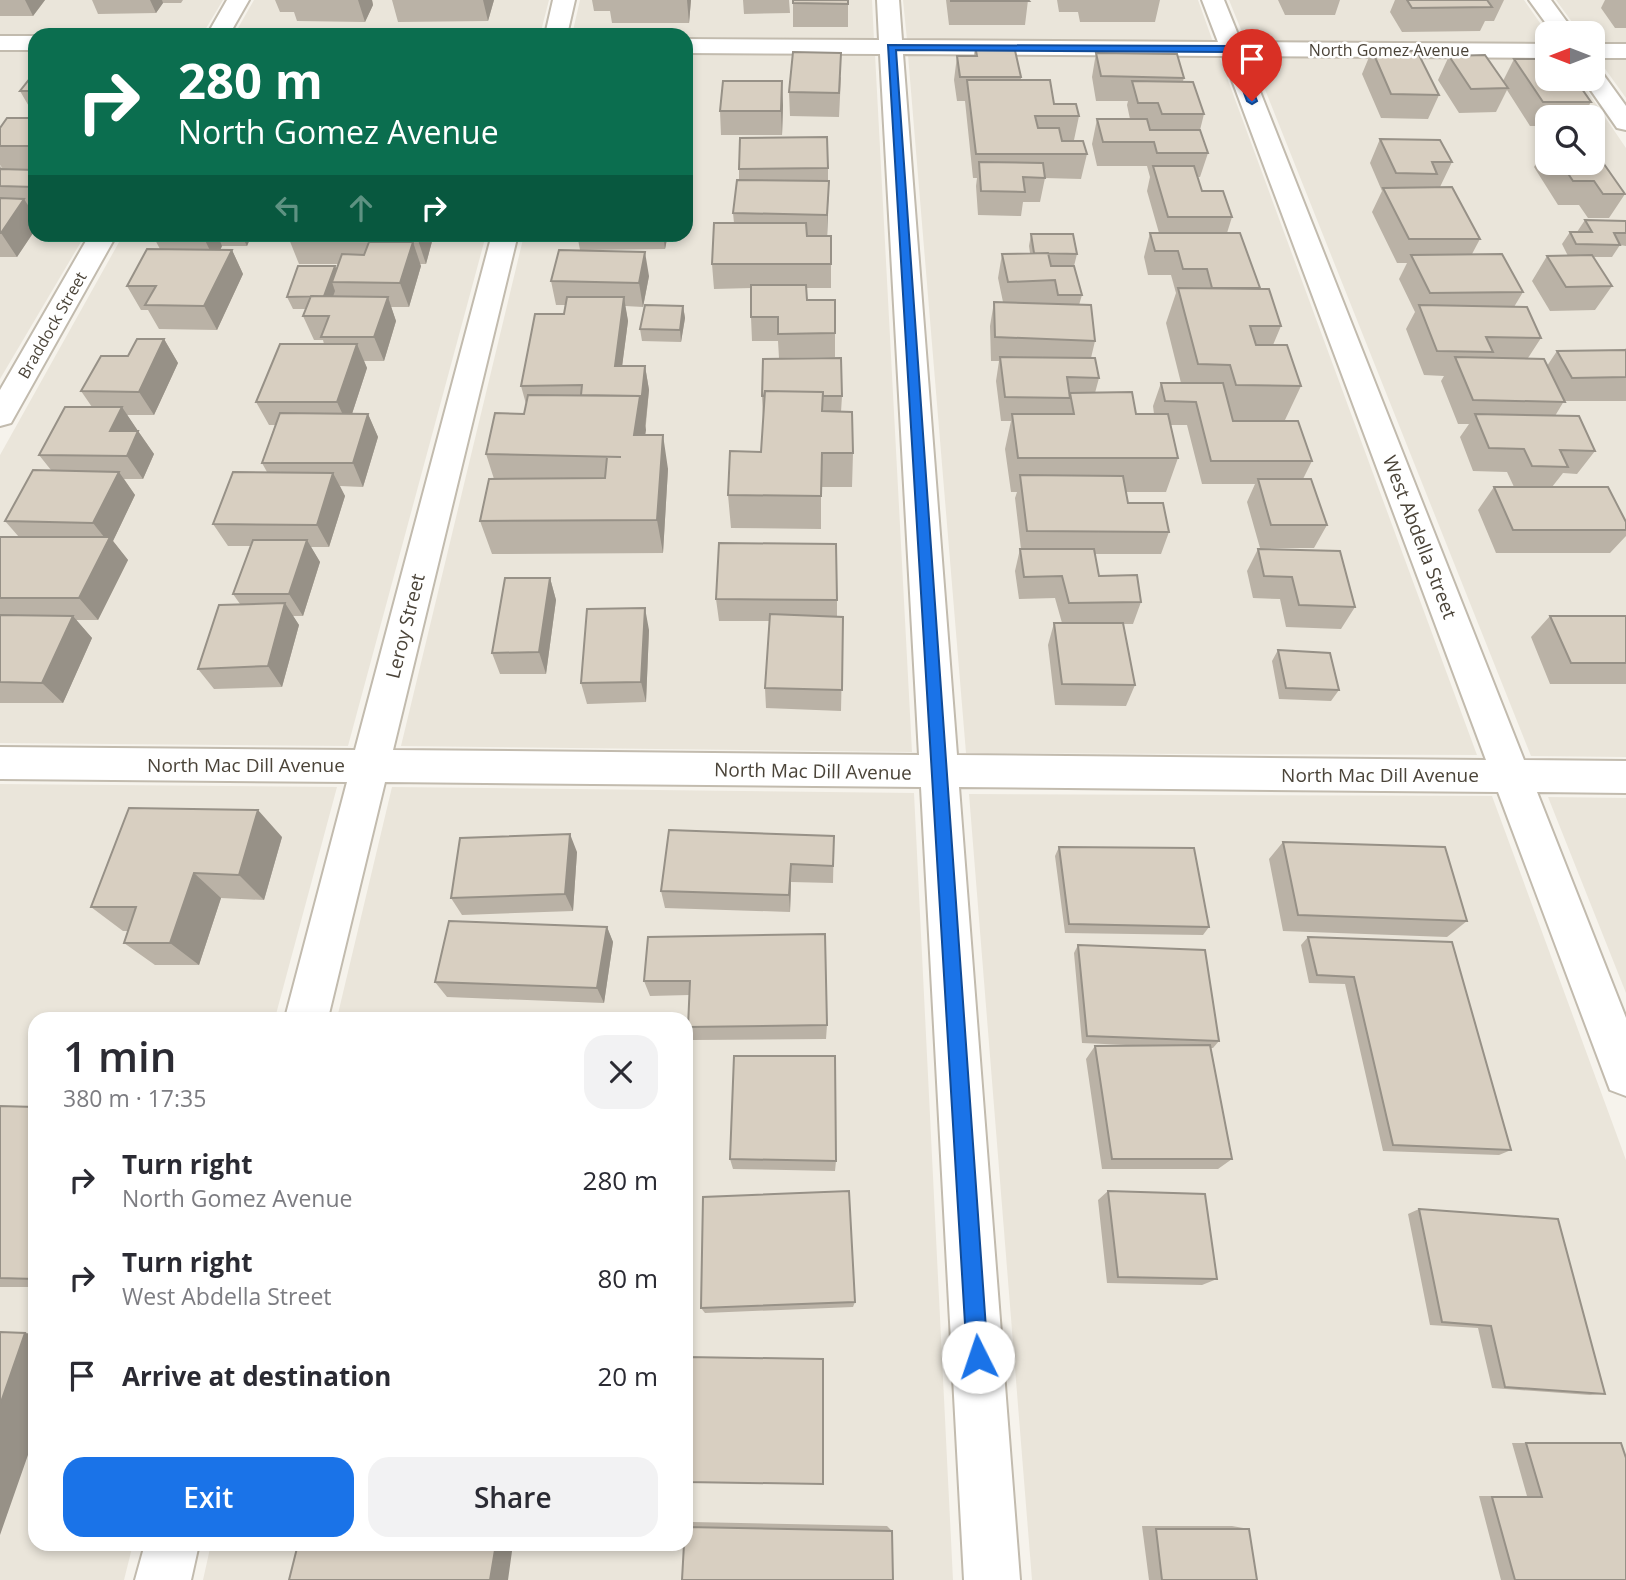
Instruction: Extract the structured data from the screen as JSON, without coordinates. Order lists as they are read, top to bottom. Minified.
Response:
{"streets":{"street":["North Gomez Avenue","Braddock Street","West Abdella Street","Leroy Street","North Mac Dill Avenue"]},"crossings":[["North Gomez Avenue","West Abdella Street"],["West Abdella Street","North Mac Dill Avenue"],["Leroy Street","North Mac Dill Avenue"]],"north":"left","page":{"turn":["280 m","North Gomez Avenue"],"heading":["1 min","380 m · 17:35"],"list":[{"name":"Turn right","note":"North Gomez Avenue","value":"280 m"},{"name":"Turn right","note":"West Abdella Street","value":"80 m"},{"name":"Arrive at destination","value":"20 m"}],"buttons":["Exit","Share"]}}
